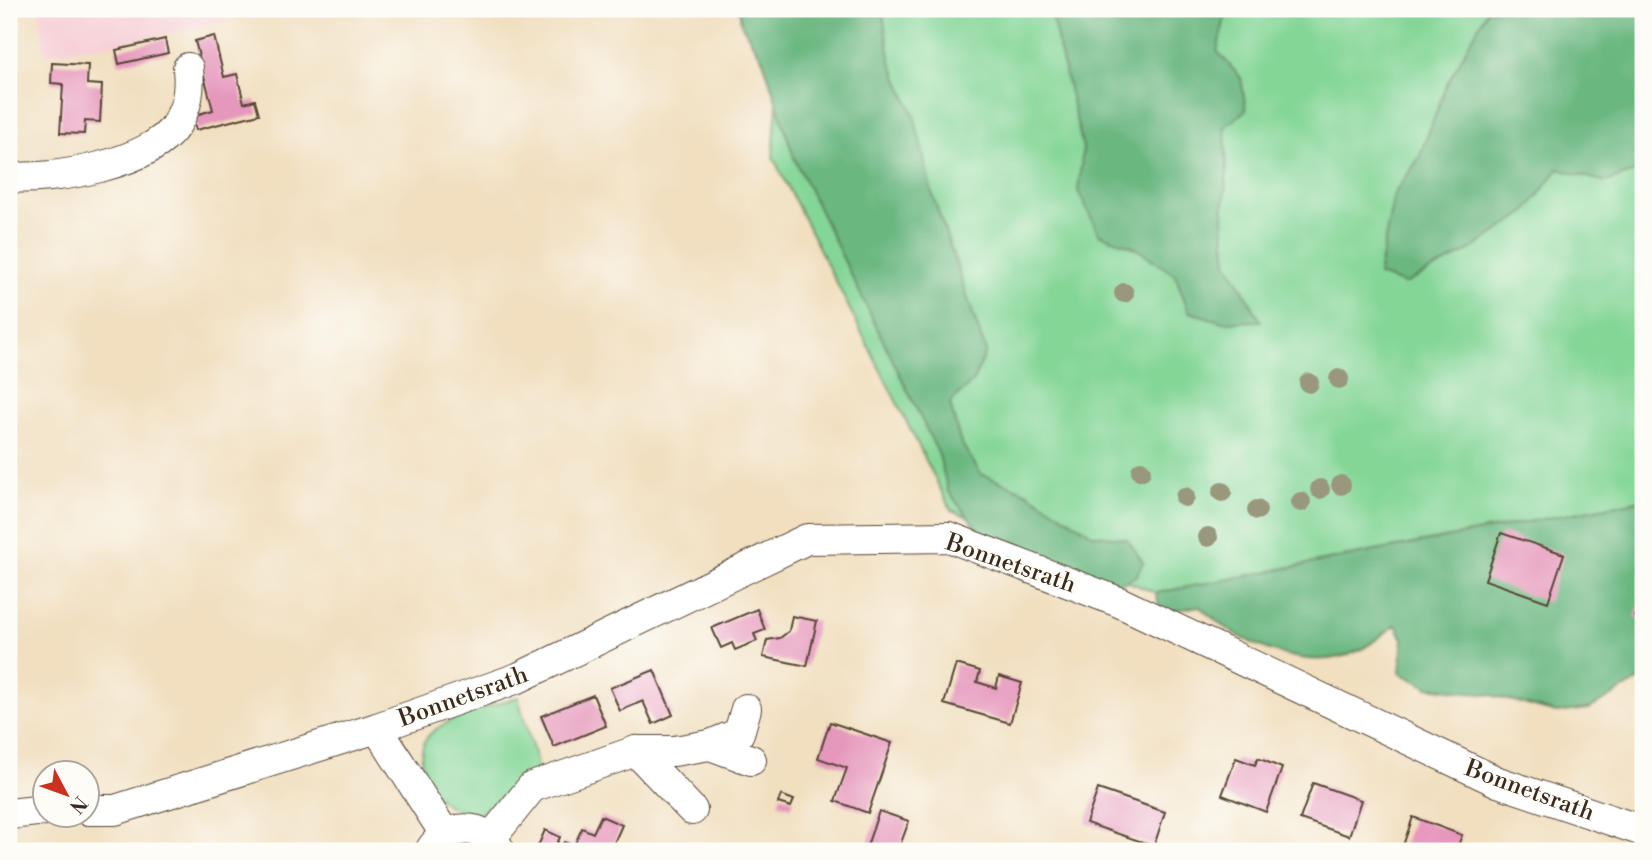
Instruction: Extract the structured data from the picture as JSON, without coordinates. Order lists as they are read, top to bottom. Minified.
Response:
{"streets":{"street":["Bonnetsrath"]},"north":"bottom right"}
